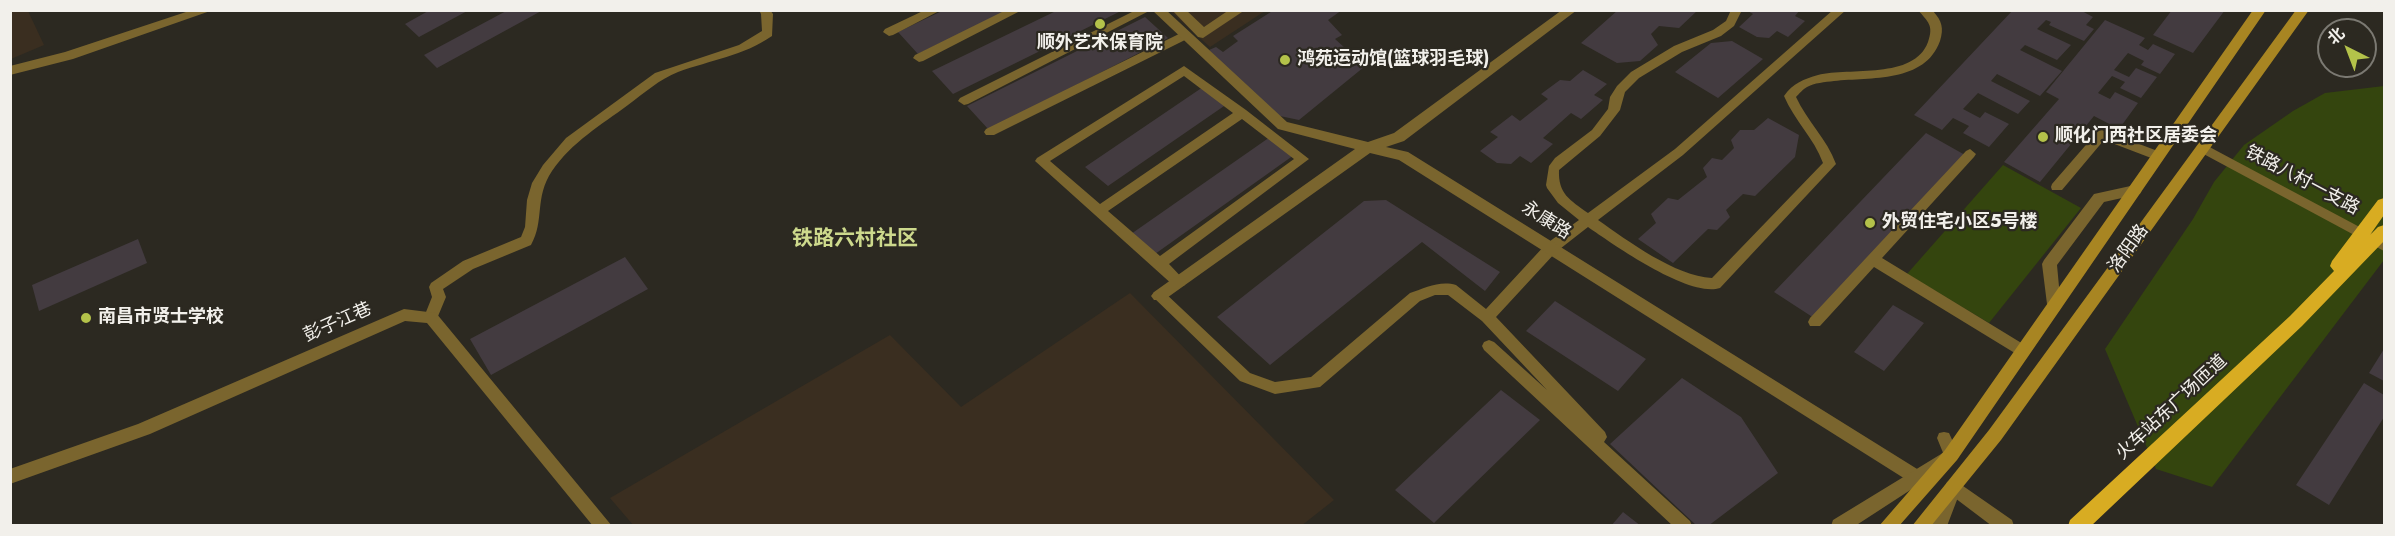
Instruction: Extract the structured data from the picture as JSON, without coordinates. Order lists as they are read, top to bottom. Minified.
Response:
{"streets":{"highway":["火车站东广场匝道"],"main road":["洛阳路"],"street":["永康路","彭子江巷"],"lane":["铁路八村一支路"]},"crossings":[["铁路八村一支路","洛阳路"],["永康路","洛阳路"]],"districts":["铁路六村社区"],"places":["顺外艺术保育院","鸿苑运动馆(篮球羽毛球)","顺化门西社区居委会","外贸住宅小区5号楼","南昌市贤士学校"],"north":"top left"}
